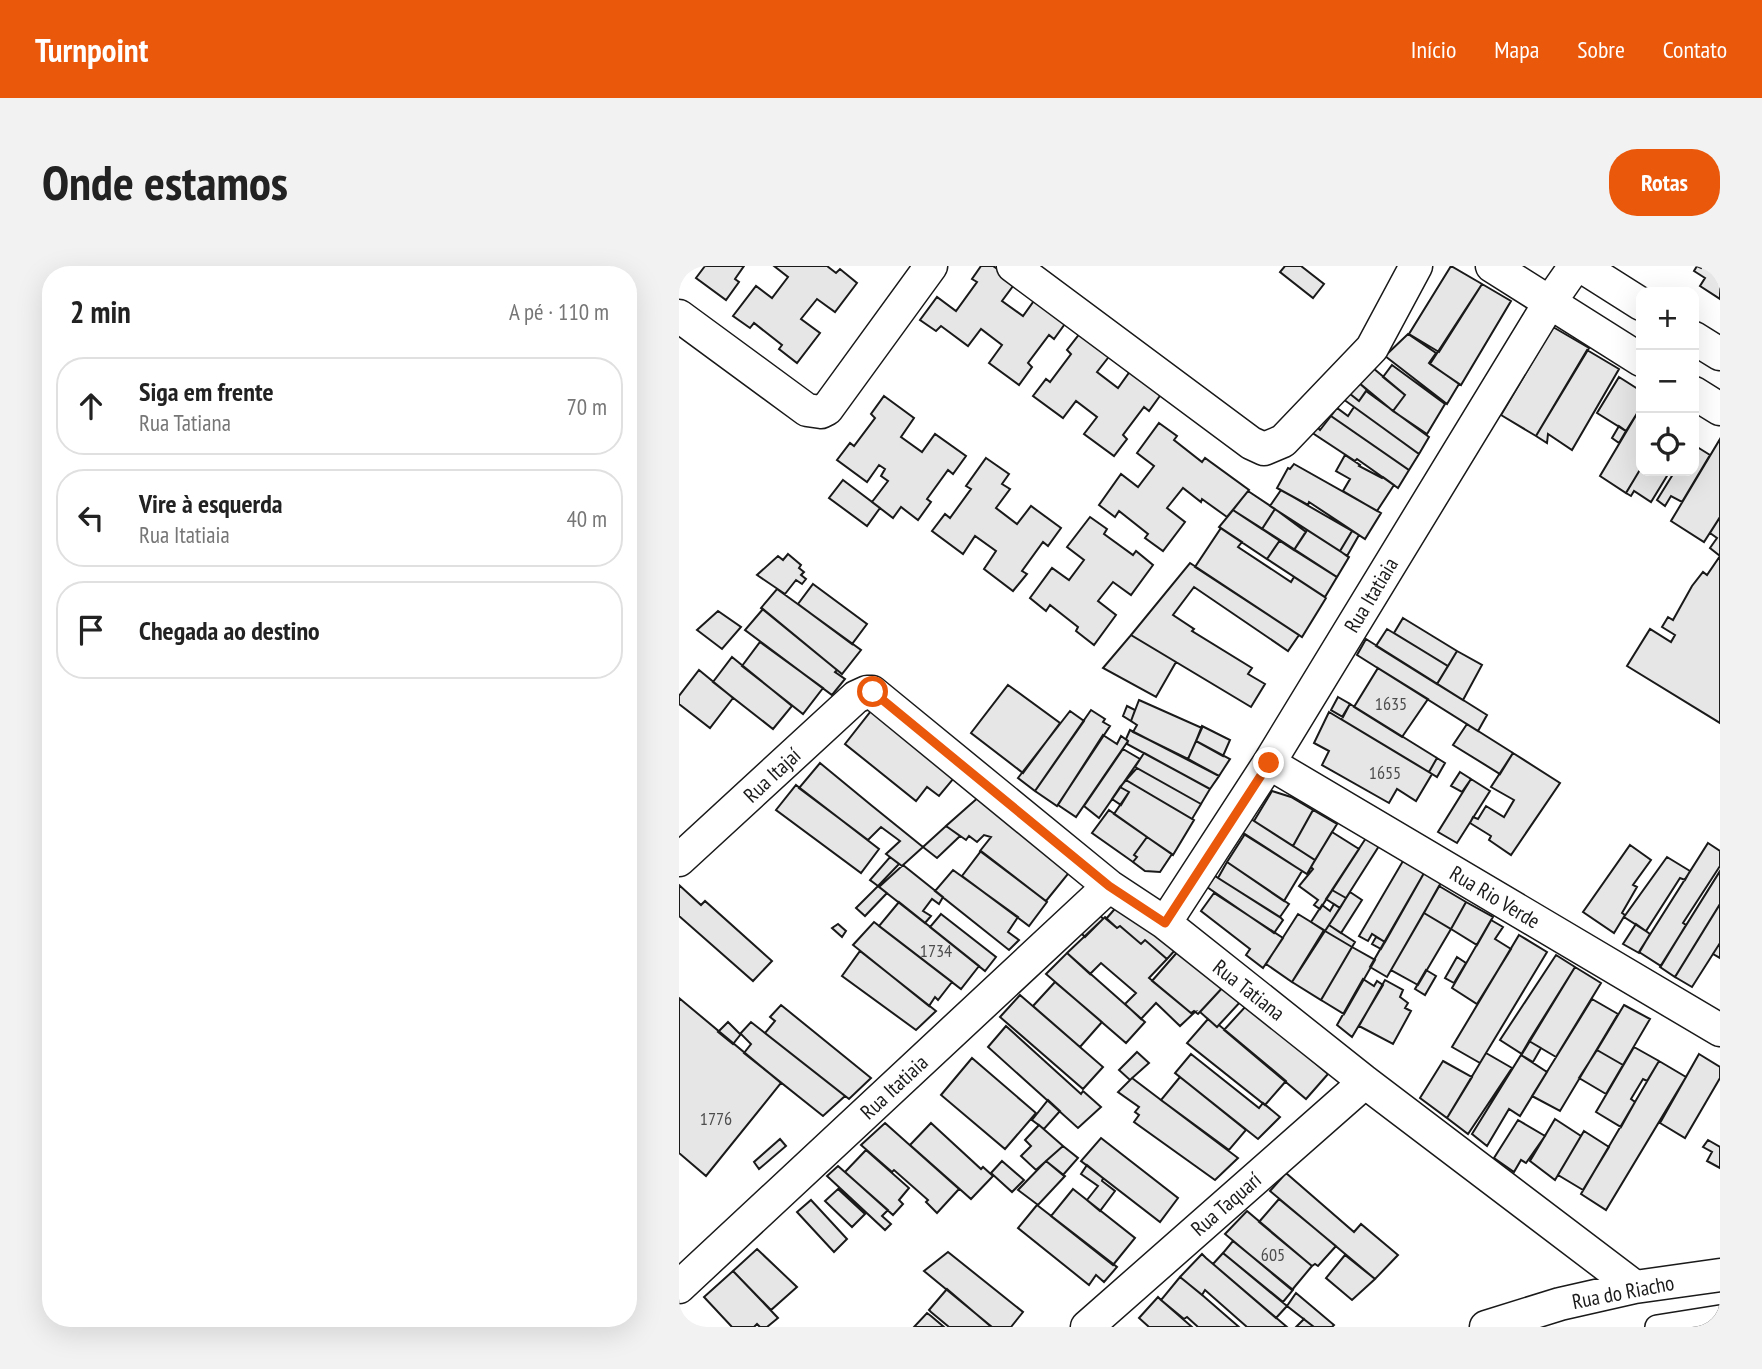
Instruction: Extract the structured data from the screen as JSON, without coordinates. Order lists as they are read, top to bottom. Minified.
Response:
{"streets":{"street":["Rua Itatiaia","Rua Itajaí","Rua Rio Verde","Rua Tatiana","Rua Taquarí","Rua do Riacho"]},"crossings":[["Rua Itatiaia","Rua Rio Verde"],["Rua Itatiaia","Rua Tatiana"],["Rua Itajaí","Rua Tatiana"],["Rua Tatiana","Rua Taquarí"],["Rua Tatiana","Rua do Riacho"]],"house_numbers":["1635","1655","1734","1776","605"],"page":{"header":"Turnpoint","nav":["Início","Mapa","Sobre","Contato"],"buttons":"Rotas","title":"Onde estamos","heading":["2 min","A pé · 110 m"],"map_buttons":["+","−"],"list":[["Siga em frente","Rua Tatiana","70 m"],["Vire à esquerda","Rua Itatiaia","40 m"],"Chegada ao destino"]}}
